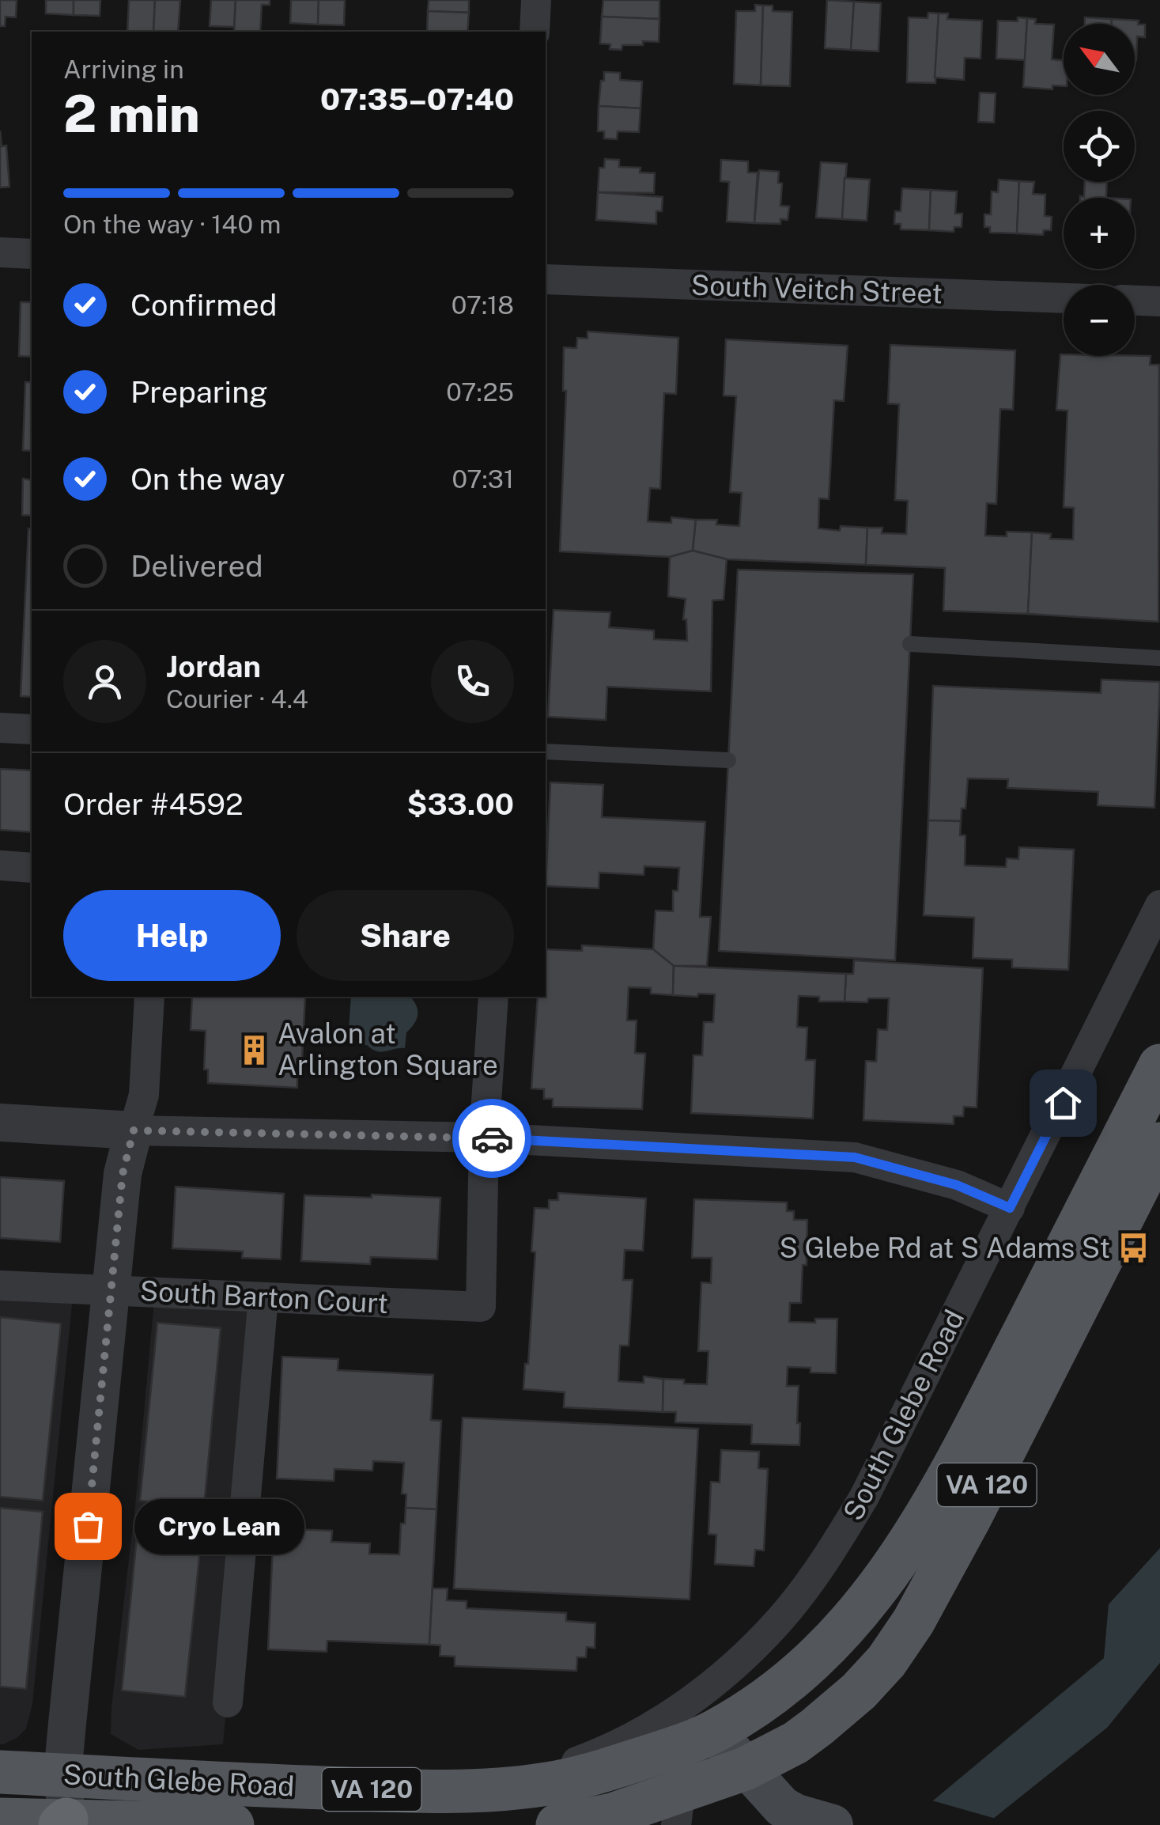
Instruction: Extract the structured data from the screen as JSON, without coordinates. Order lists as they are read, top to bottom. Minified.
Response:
{"streets":{"main road":["South Glebe Road","VA 120"],"street":["South Veitch Street","South Barton Court"]},"places":{"building":["Avalon at Arlington Square"],"bus stop":["S Glebe Rd at S Adams St"],"other":["Cryo Lean"]},"north":"top left","page":{"map_buttons":["+","−"],"heading":["2 min","Arriving in","07:35–07:40"],"panel":["Jordan","Courier · 4.4","Order #4592","$33.00"],"bar":"On the way · 140 m","list":[["Confirmed","07:18"],["Preparing","07:25"],["On the way","07:31"],"Delivered"],"buttons":["Help","Share"],"bubble":"Cryo Lean"}}
